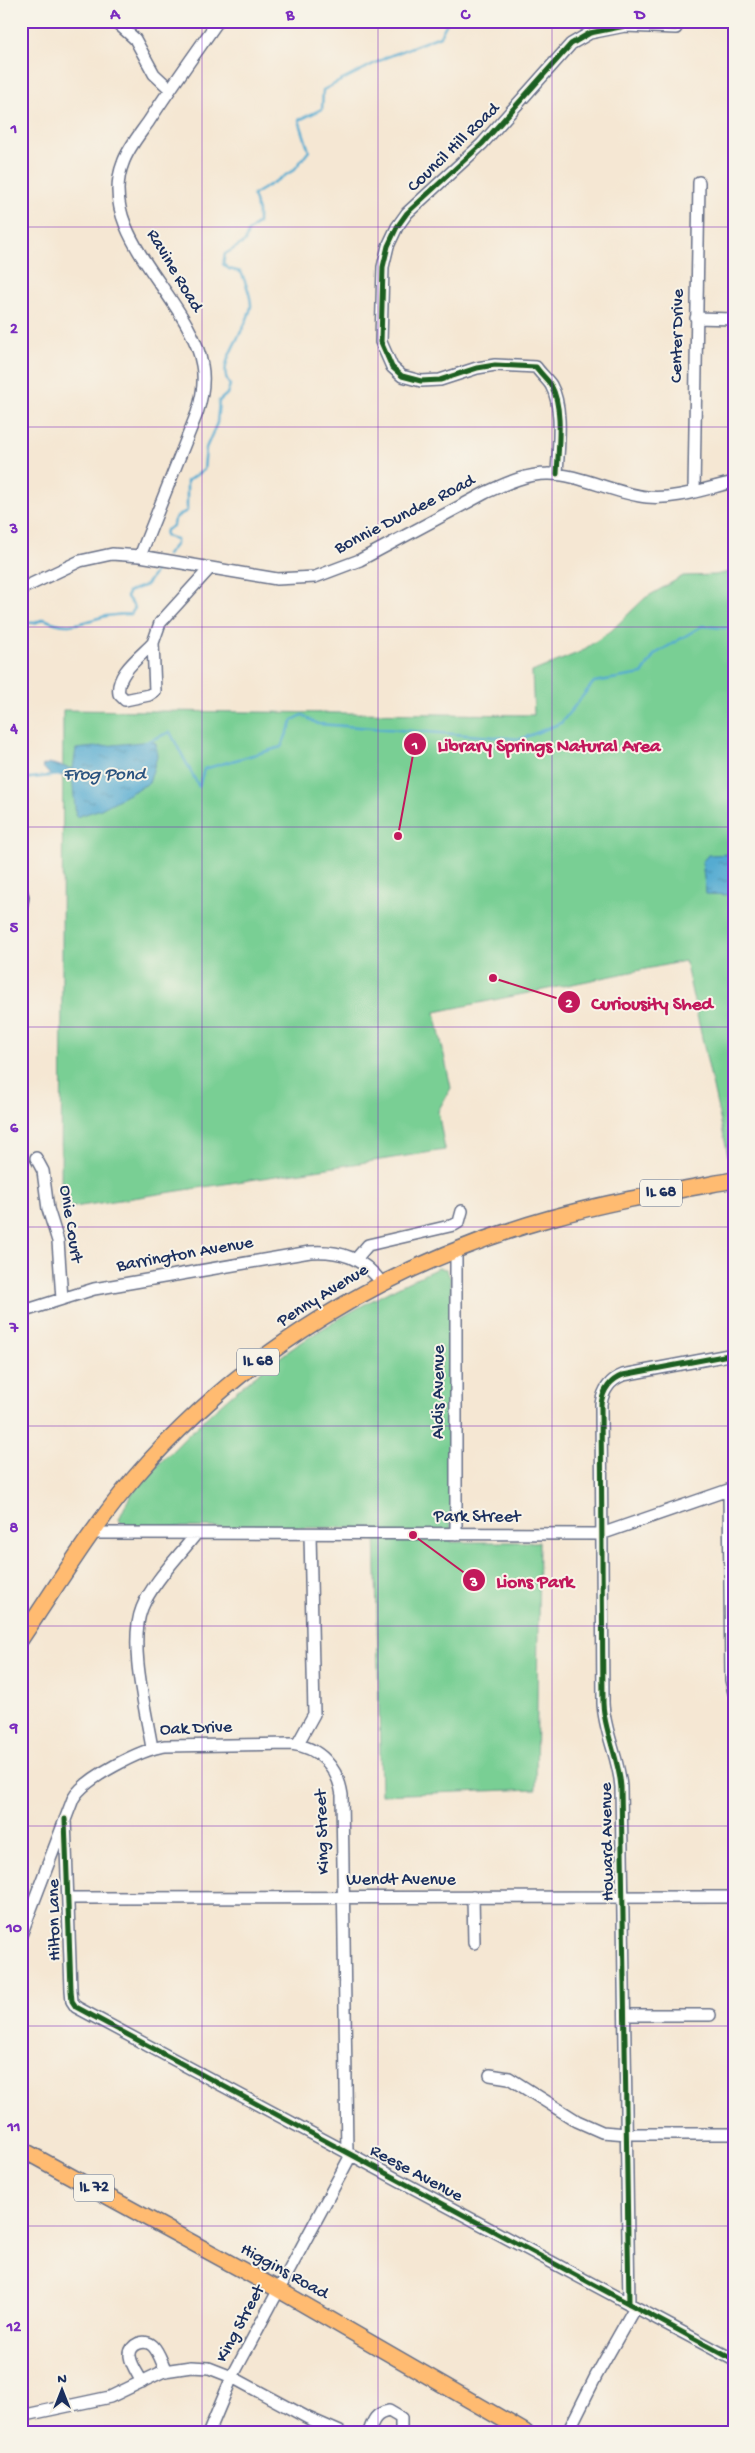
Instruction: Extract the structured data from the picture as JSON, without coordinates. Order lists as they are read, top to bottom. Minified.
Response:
{"streets":{"main road":["IL 68","Penny Avenue","IL 72","Higgins Road"],"street":["Council Hill Road","Ravine Road","Center Drive","Bonnie Dundee Road","Onie Court","Barrington Avenue","Aldis Avenue","Park Street","Oak Drive","King Street","Howard Avenue","Wendt Avenue","Hilton Lane","Reese Avenue"]},"crossings":[["Council Hill Road","Bonnie Dundee Road"],["Ravine Road","Bonnie Dundee Road"],["Center Drive","Bonnie Dundee Road"],["Onie Court","Barrington Avenue"],["Barrington Avenue","Penny Avenue"],["Penny Avenue","Aldis Avenue"],["Penny Avenue","Park Street"],["Aldis Avenue","Park Street"],["Park Street","Howard Avenue"],["Oak Drive","King Street"],["Oak Drive","Hilton Lane"],["King Street","Wendt Avenue"],["King Street","Reese Avenue"],["King Street","Higgins Road"],["Howard Avenue","Wendt Avenue"],["Howard Avenue","Reese Avenue"],["Wendt Avenue","Hilton Lane"],["Hilton Lane","Reese Avenue"]],"water":["Frog Pond"],"places":["Library Springs Natural Area","Curiousity Shed","Lions Park"],"north":"top","grid":{"columns":["A","B","C","D"],"rows":["1","2","3","4","5","6","7","8","9","10","11","12"]}}
